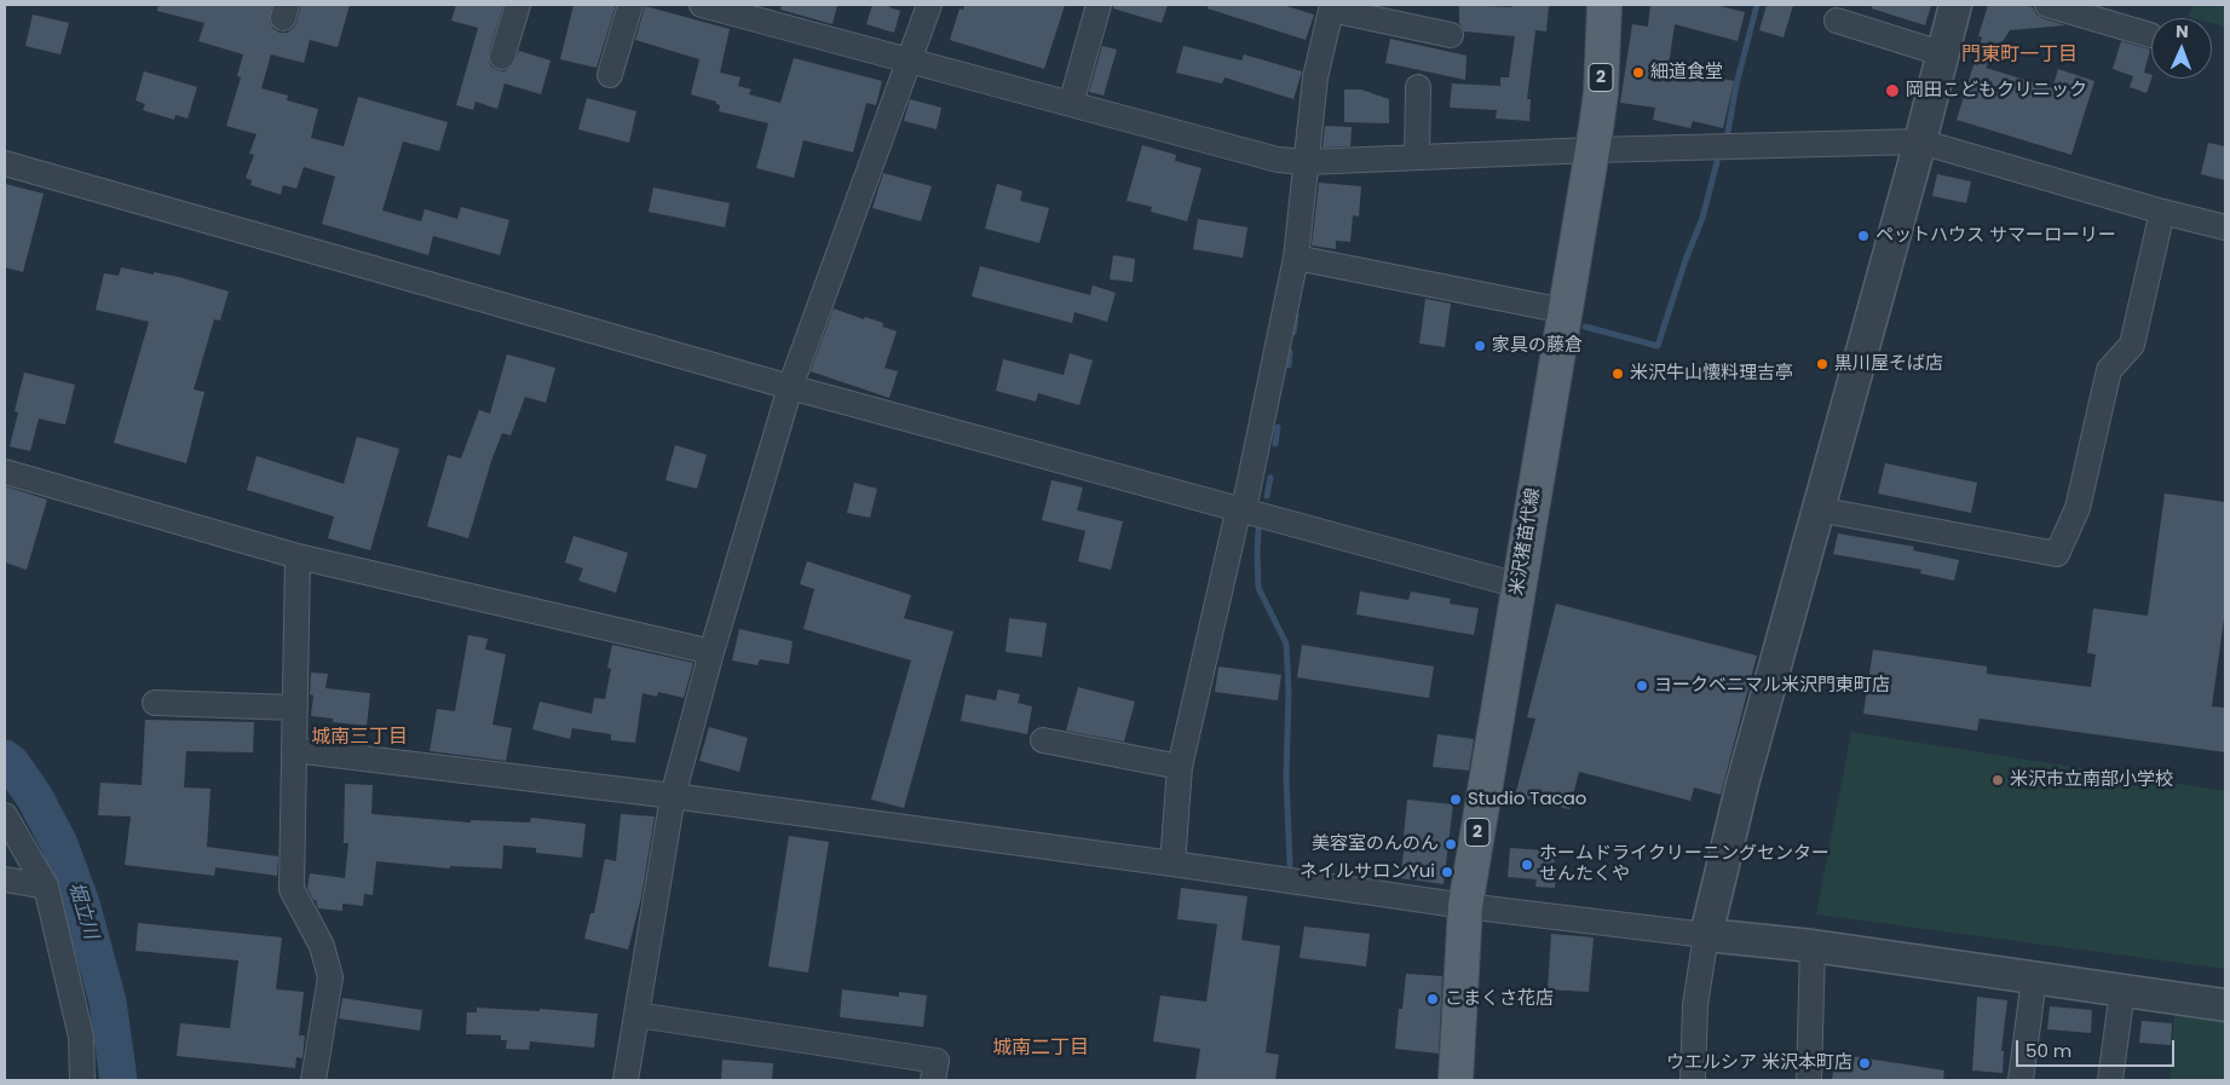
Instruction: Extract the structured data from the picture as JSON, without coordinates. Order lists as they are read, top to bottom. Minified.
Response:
{"streets":{"main road":["2","米沢猪苗代線"]},"districts":["門東町一丁目","城南三丁目","城南二丁目"],"water":["堀立川"],"places":["細道食堂","岡田こどもクリニック","ペットハウス サマーローリー","家具の藤倉","黒川屋そば店","米沢牛山懐料理吉亭","ヨークベニマル米沢門東町店","米沢市立南部小学校","Studio Tacao","美容室のんのん","ホームドライクリーニングセンター せんたくや","ネイルサロンYui","こまくさ花店","ウエルシア 米沢本町店"],"scale_bar":"50 m","north":"top"}
